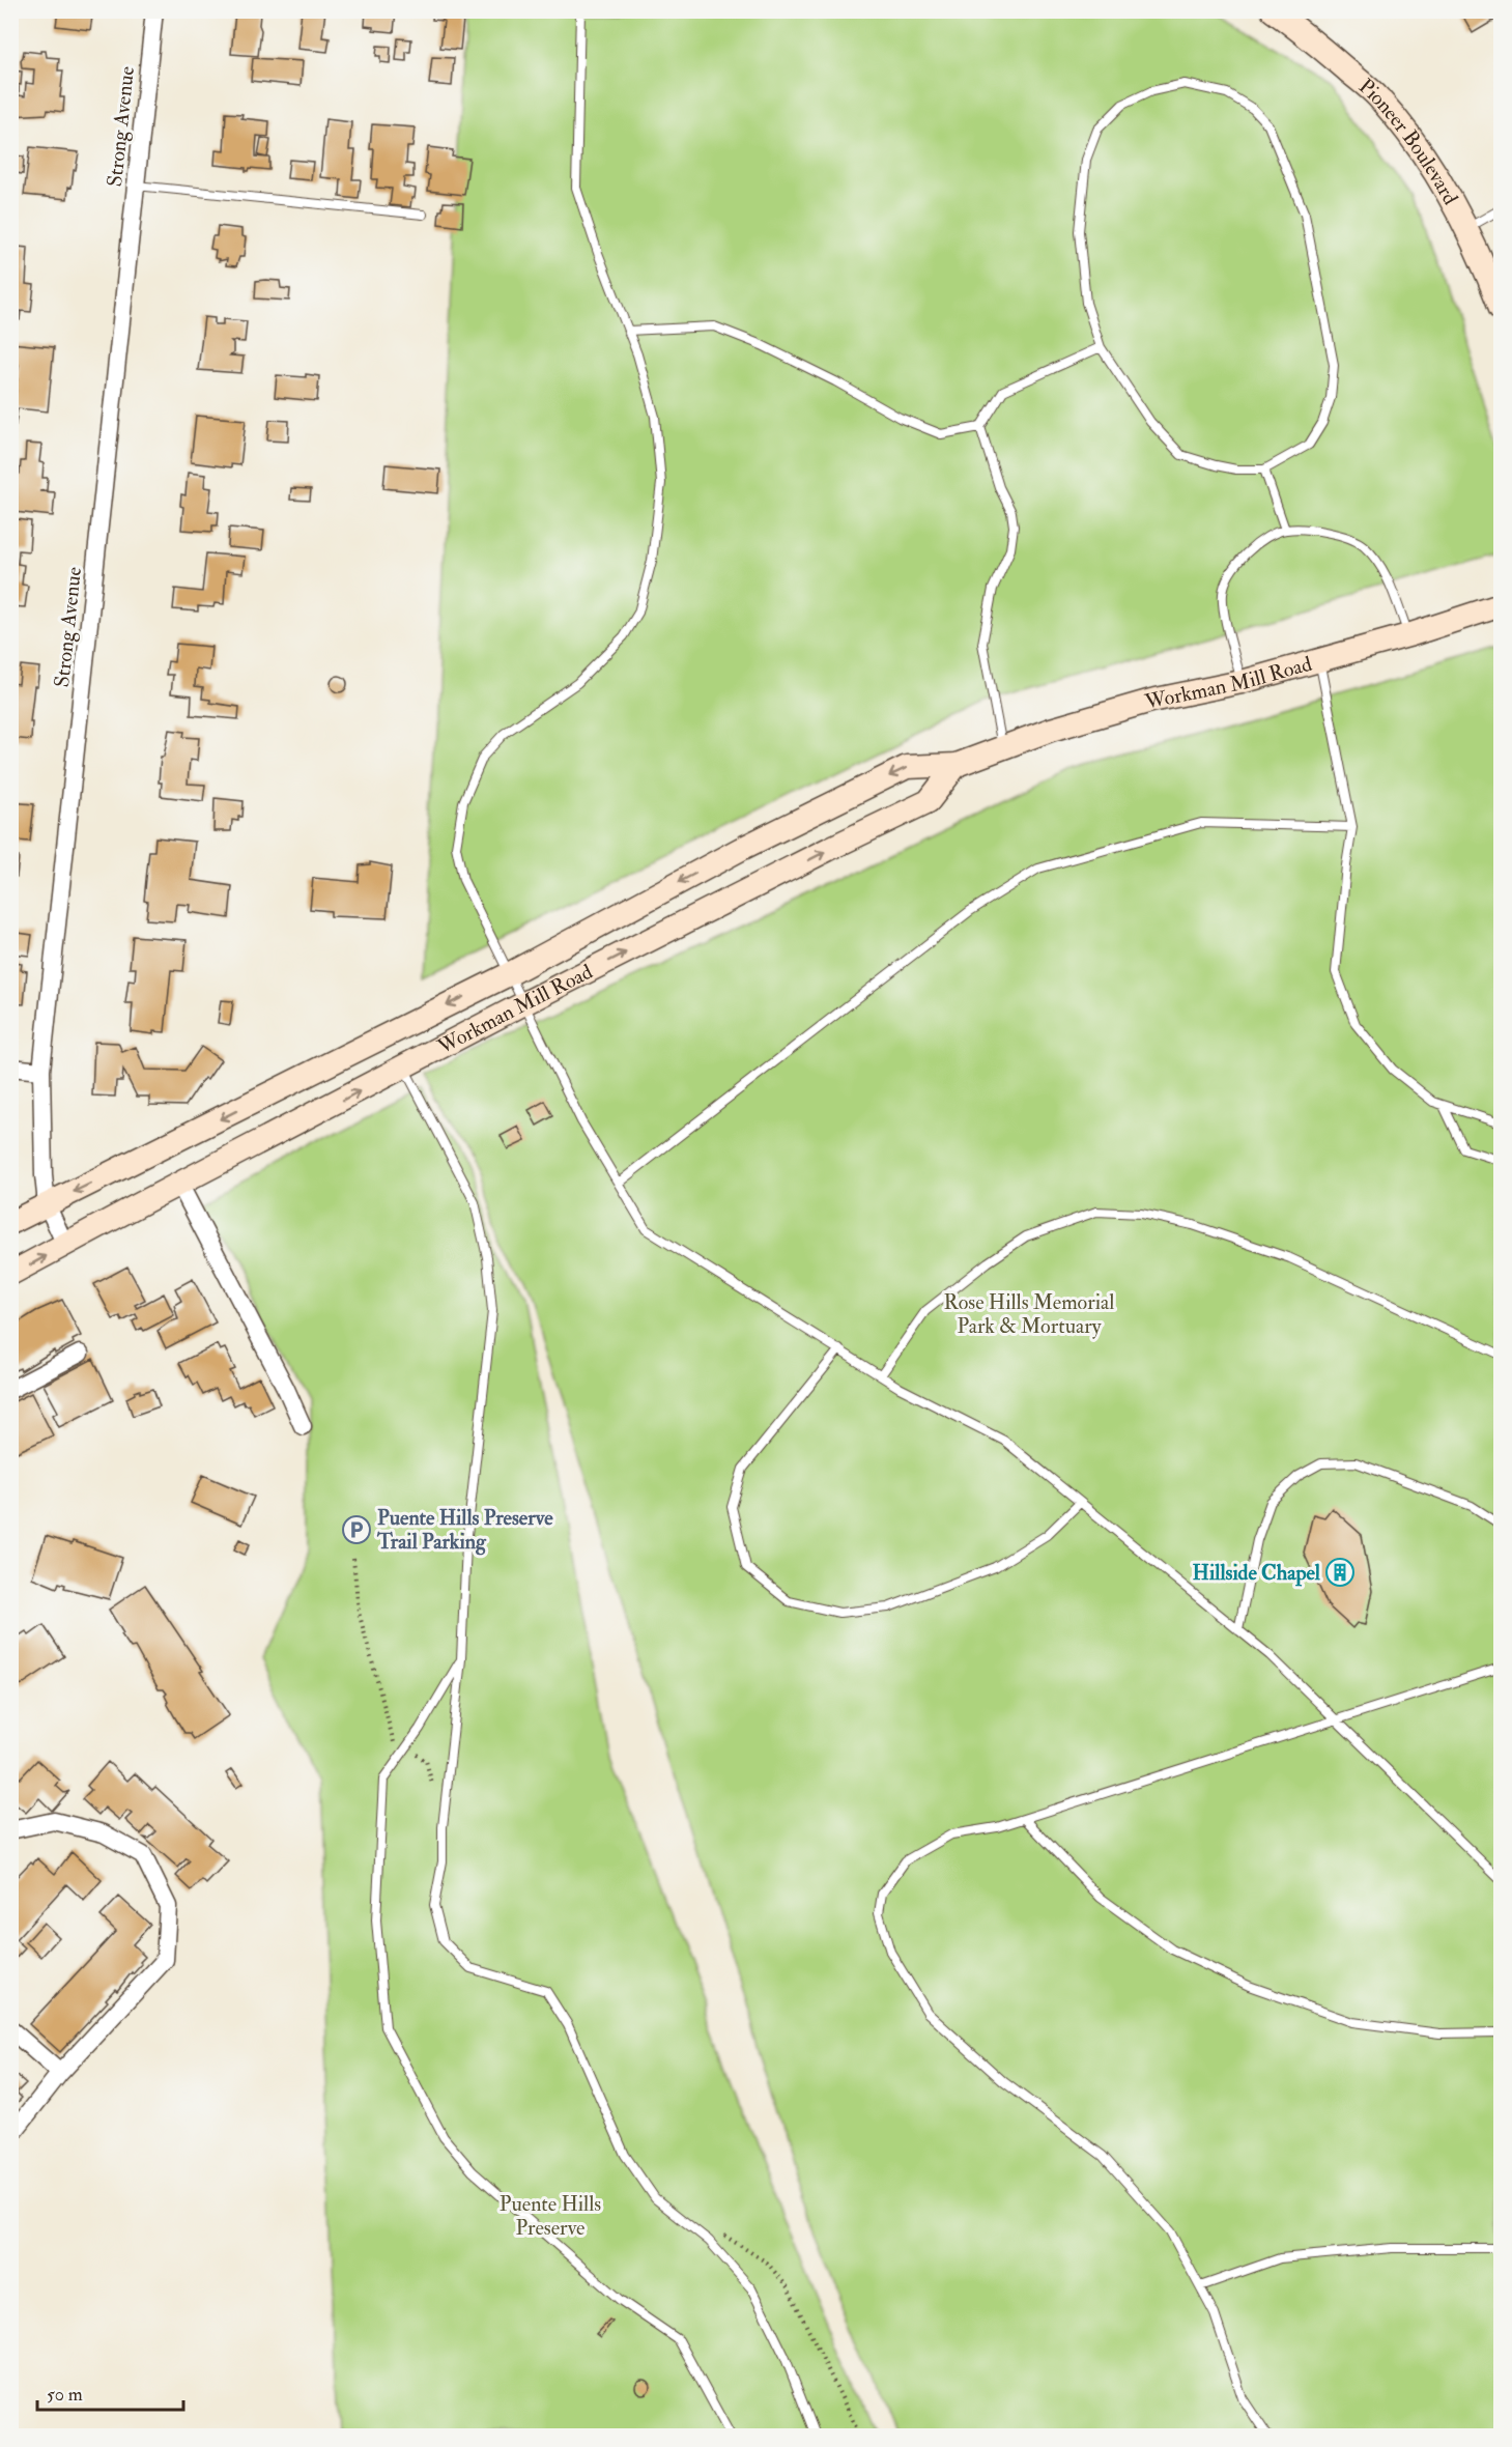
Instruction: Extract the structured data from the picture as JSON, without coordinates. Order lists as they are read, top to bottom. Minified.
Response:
{"streets":{"main road":["Pioneer Boulevard","Workman Mill Road"],"street":["Strong Avenue"]},"crossings":[["Strong Avenue","Workman Mill Road"]],"parks":["Rose Hills Memorial Park & Mortuary","Puente Hills Preserve"],"places":{"parking":["Puente Hills Preserve Trail Parking"],"building":["Hillside Chapel"]},"scale_bar":"50 m"}
